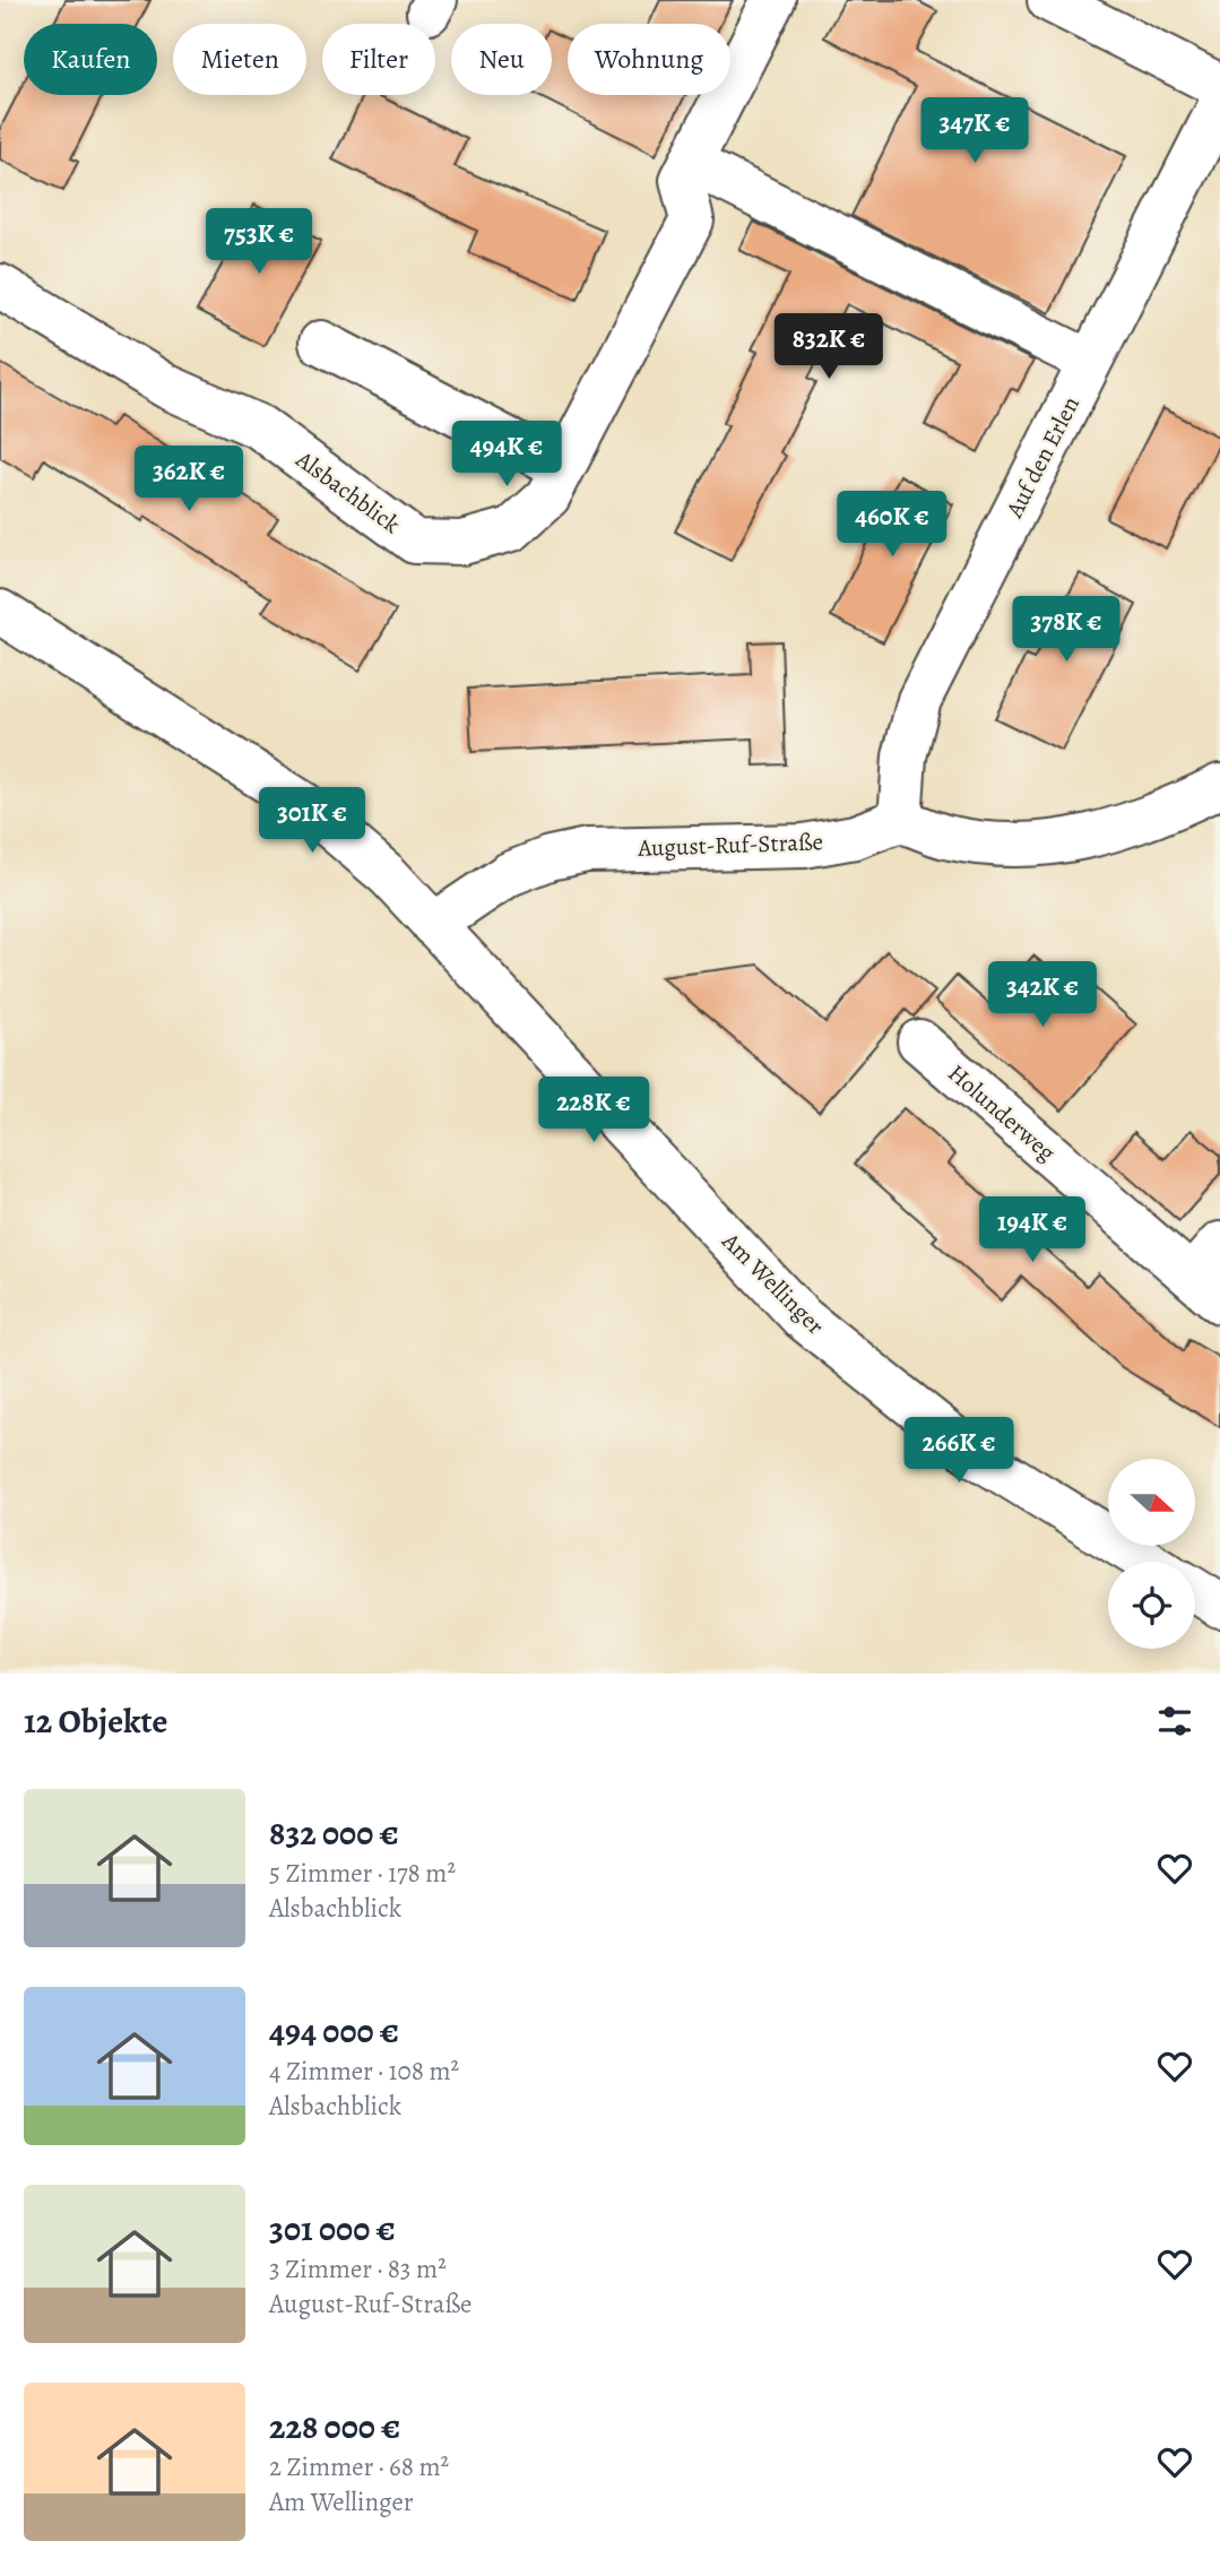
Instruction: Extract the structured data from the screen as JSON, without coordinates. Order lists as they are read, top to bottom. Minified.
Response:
{"streets":{"street":["Auf den Erlen","Alsbachblick","August-Ruf-Straße","Holunderweg","Am Wellinger"]},"crossings":[["Auf den Erlen","August-Ruf-Straße"],["August-Ruf-Straße","Am Wellinger"]],"north":"right","page":{"chip":["Kaufen","Mieten","Filter","Neu","Wohnung"],"price":["347K €","753K €","832K €","494K €","362K €","460K €","378K €","301K €","342K €","228K €","194K €","266K €"],"heading":"12 Objekte","list":[{"name":"832 000 €","note":"5 Zimmer · 178 m² · Alsbachblick"},{"name":"494 000 €","note":"4 Zimmer · 108 m² · Alsbachblick"},{"name":"301 000 €","note":"3 Zimmer · 83 m² · August-Ruf-Straße"},{"name":"228 000 €","note":"2 Zimmer · 68 m² · Am Wellinger"}]}}
